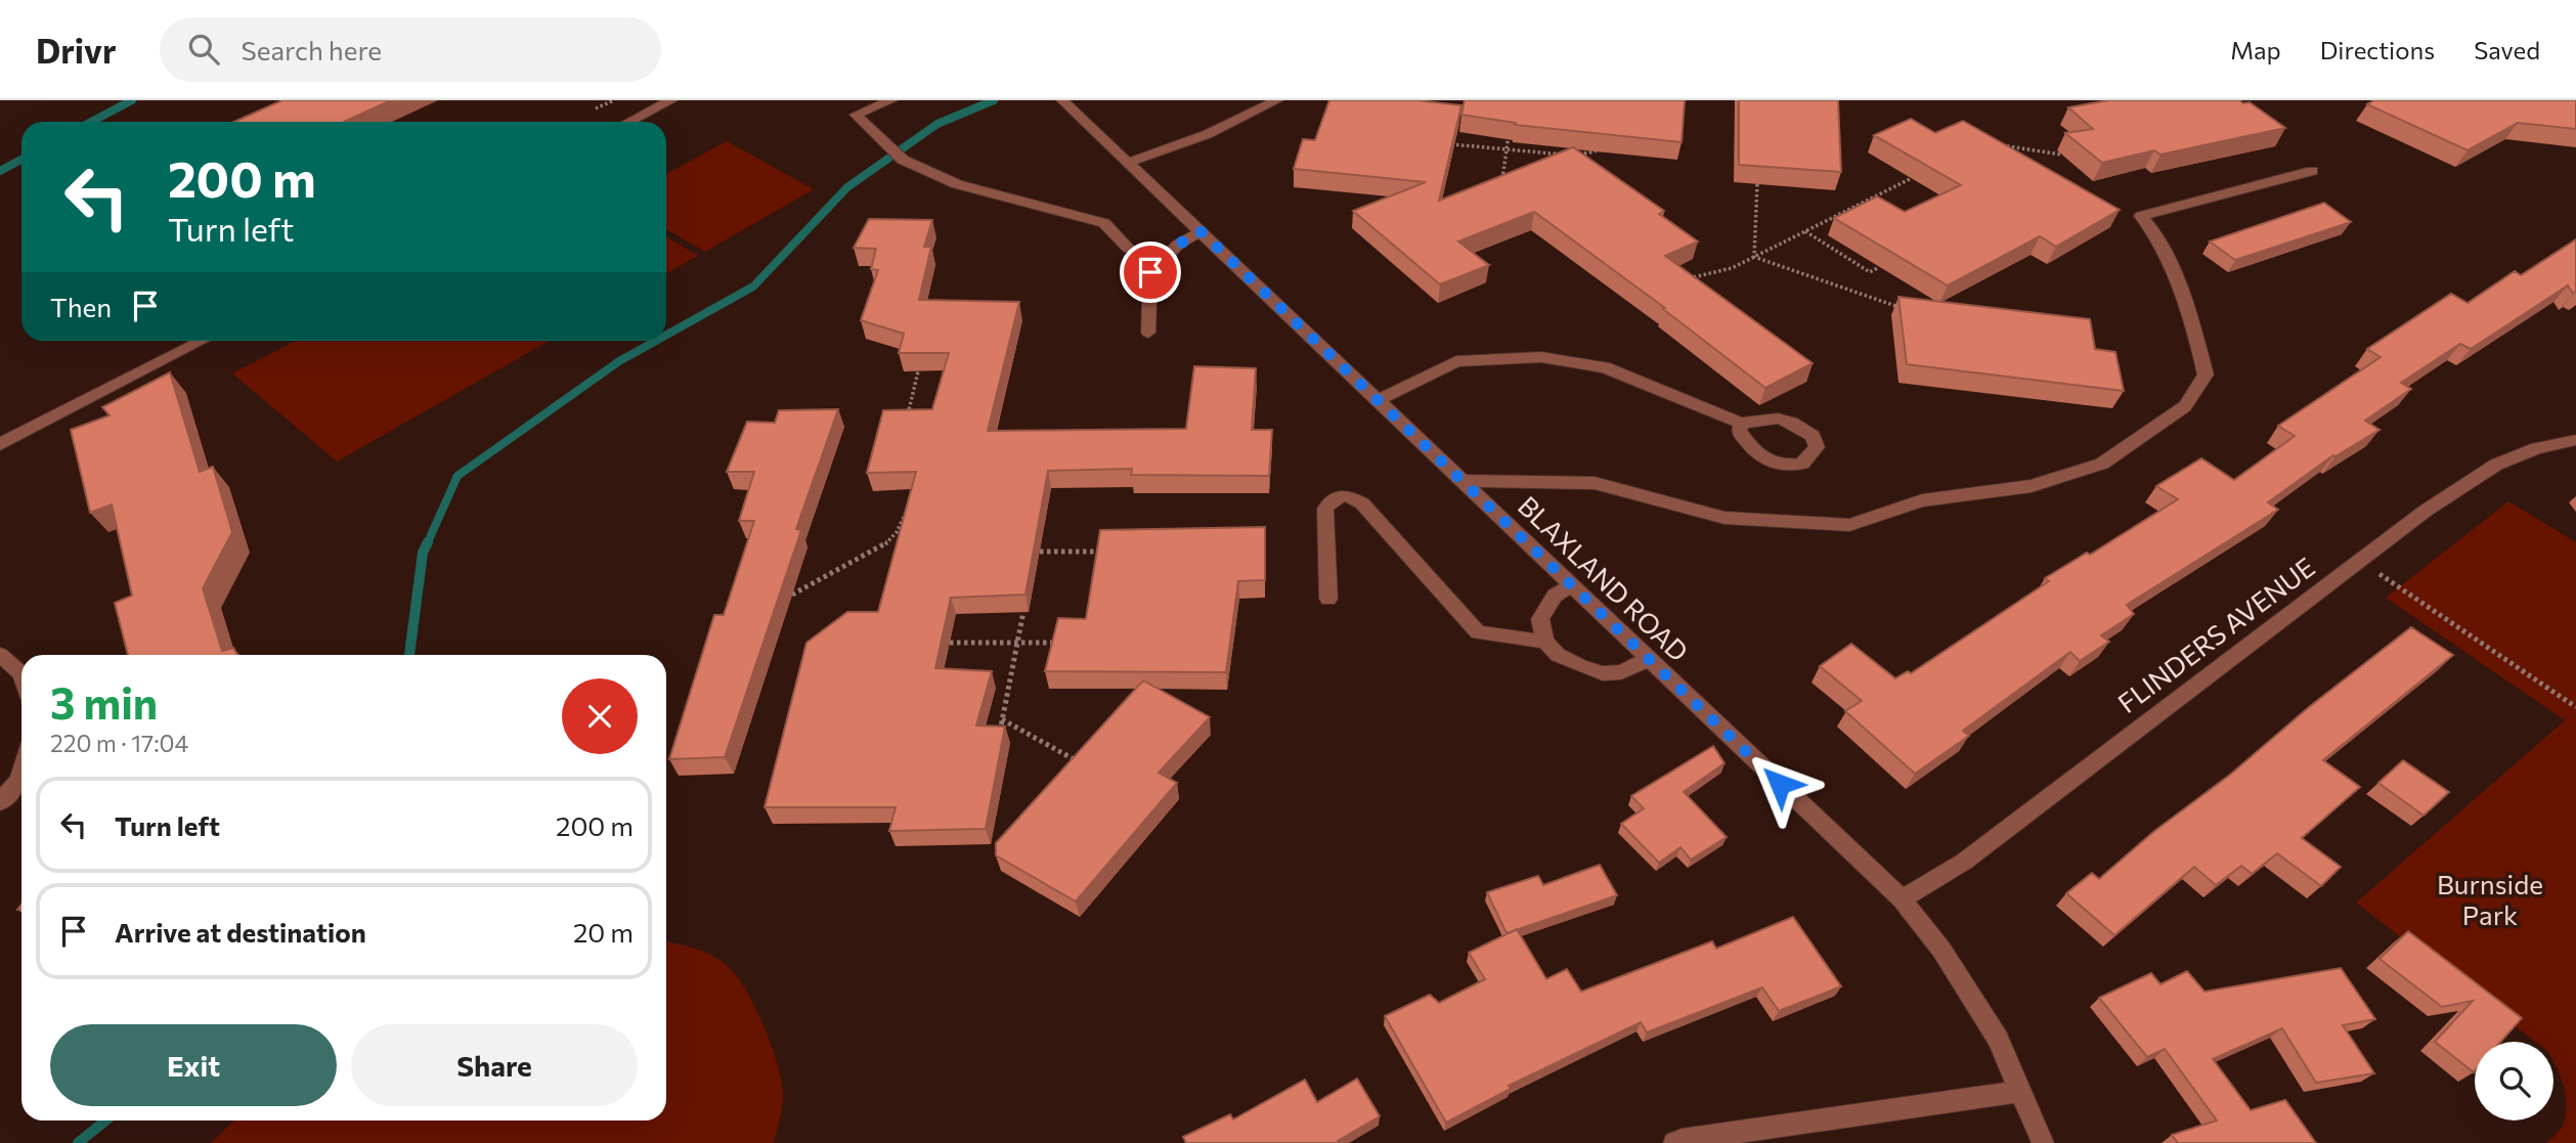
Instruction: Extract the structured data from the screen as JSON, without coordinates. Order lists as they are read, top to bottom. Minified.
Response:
{"streets":{"street":["BLAXLAND ROAD","FLINDERS AVENUE"]},"crossings":[["BLAXLAND ROAD","FLINDERS AVENUE"]],"parks":["Burnside Park"],"page":{"header":"Drivr","search":"Search here","nav":["Map","Directions","Saved"],"turn":["200 m","Turn left"],"then":"Then","heading":["3 min","220 m · 17:04"],"list":[{"name":"Turn left","value":"200 m"},{"name":"Arrive at destination","value":"20 m"}],"buttons":["Exit","Share"]}}
